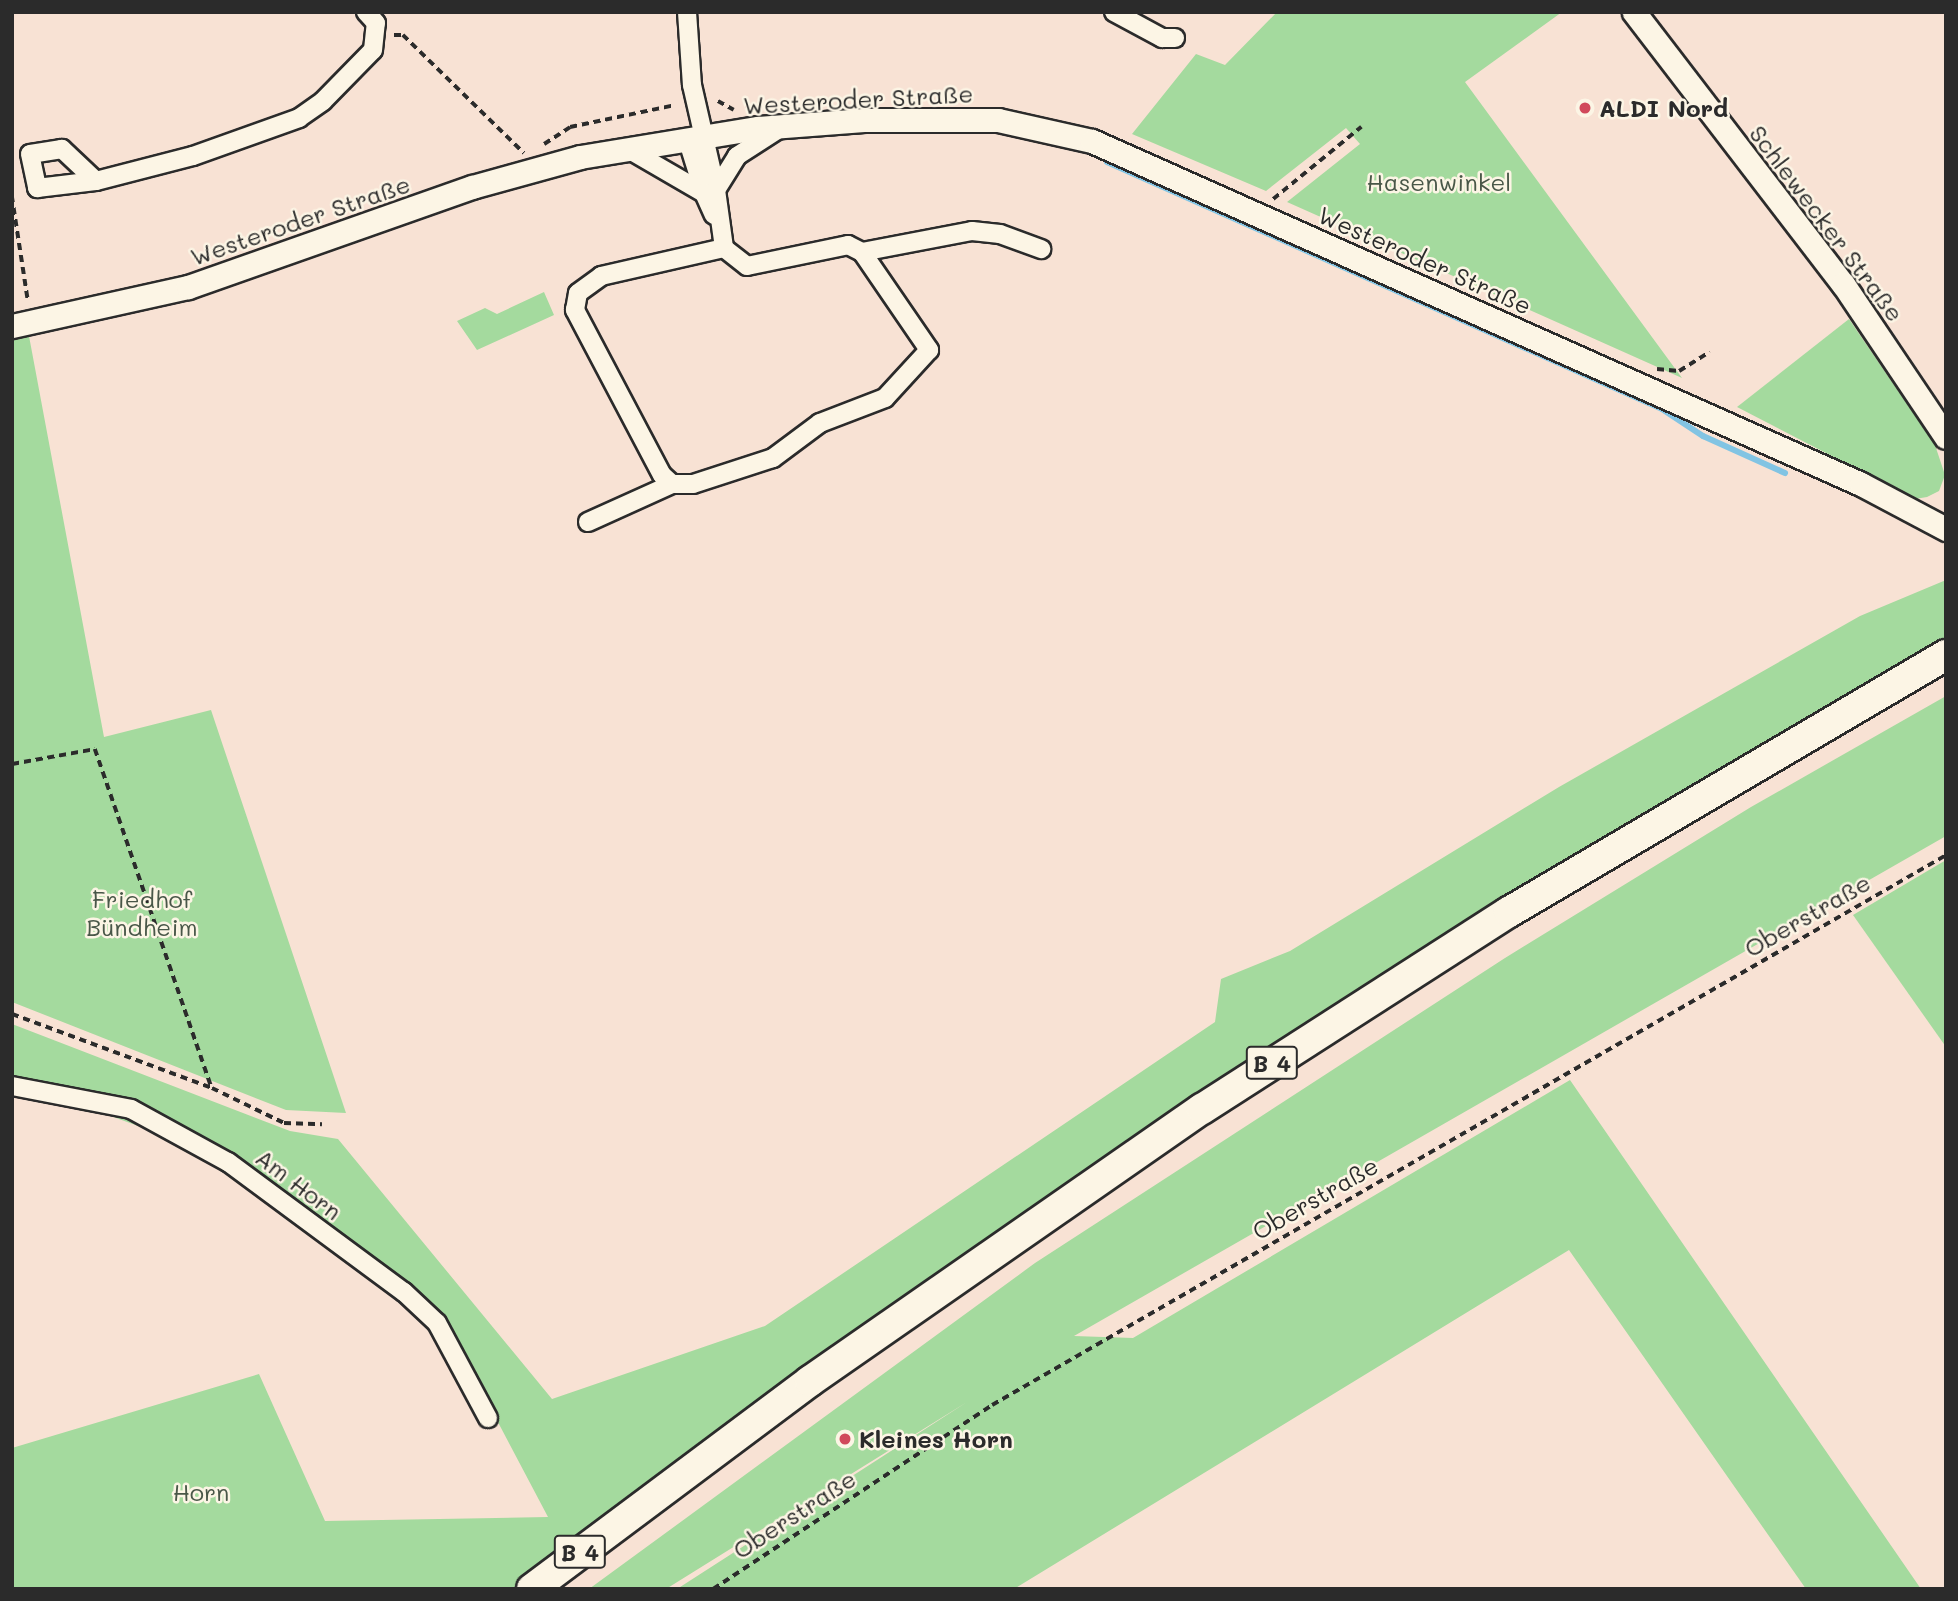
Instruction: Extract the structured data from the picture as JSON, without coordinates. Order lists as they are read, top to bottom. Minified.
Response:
{"streets":{"highway":["B 4"],"street":["Westeroder Straße","Schlewecker Straße","Am Horn"],"path":["Oberstraße"]},"parks":["Hasenwinkel","Friedhof Bündheim","Horn"],"places":["ALDI Nord","Kleines Horn"]}
